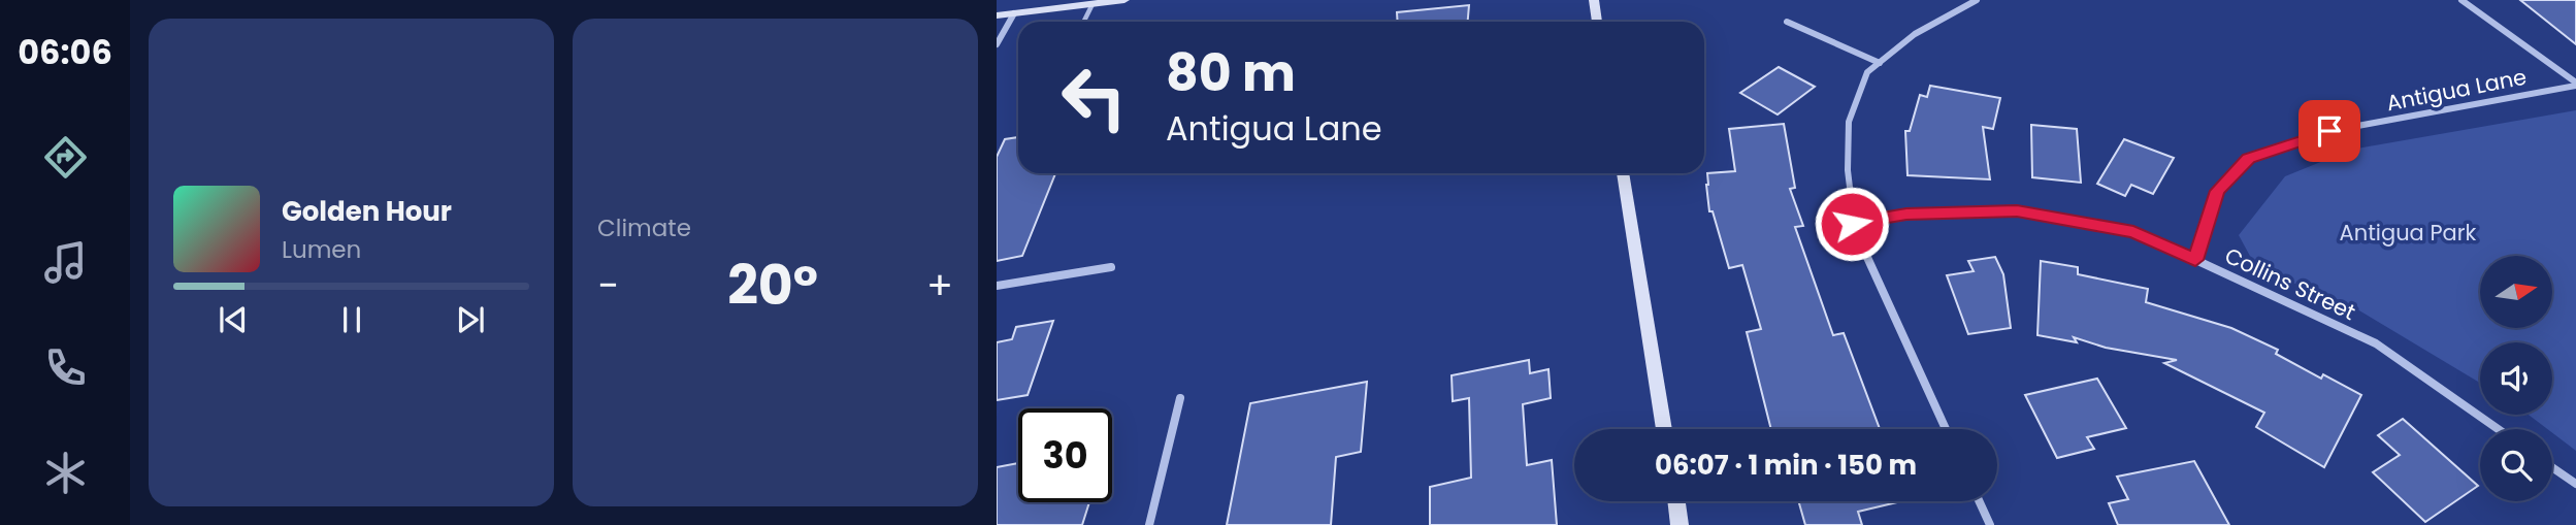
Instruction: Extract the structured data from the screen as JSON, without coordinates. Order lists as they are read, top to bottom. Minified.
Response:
{"streets":{"street":["Antigua Lane","Collins Street"]},"crossings":[["Antigua Lane","Collins Street"]],"parks":["Antigua Park"],"north":"right","page":{"tabs":"06:06","tile":"Climate","turn":["80 m","Antigua Lane"],"song":["Golden Hour","Lumen"],"heat":["−","20°","+"],"limit":"30","trip":"06:07 · 1 min · 150 m"}}
